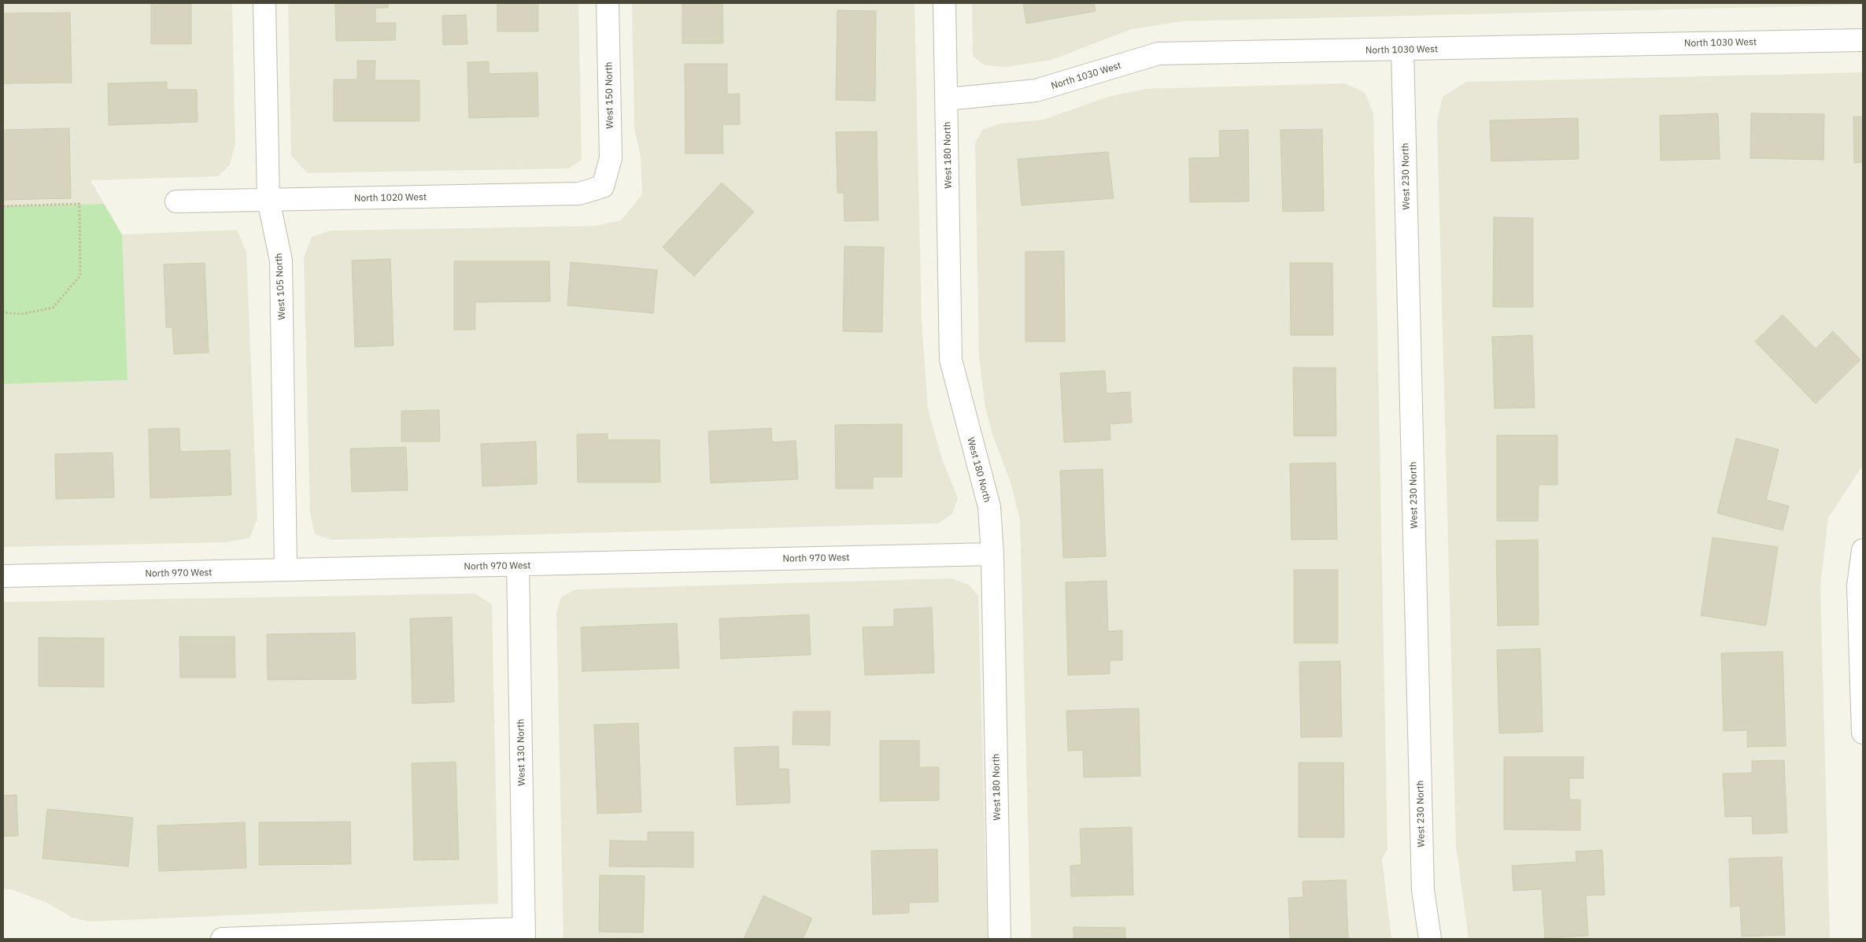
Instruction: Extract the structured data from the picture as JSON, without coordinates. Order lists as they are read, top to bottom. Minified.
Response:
{"streets":{"street":["North 1030 West","West 150 North","West 180 North","West 230 North","North 1020 West","West 105 North","North 970 West","West 130 North"]},"crossings":[["North 1030 West","West 180 North"],["North 1030 West","West 230 North"],["West 150 North","North 1020 West"],["West 180 North","North 970 West"],["North 1020 West","West 105 North"],["West 105 North","North 970 West"],["North 970 West","West 130 North"]]}
